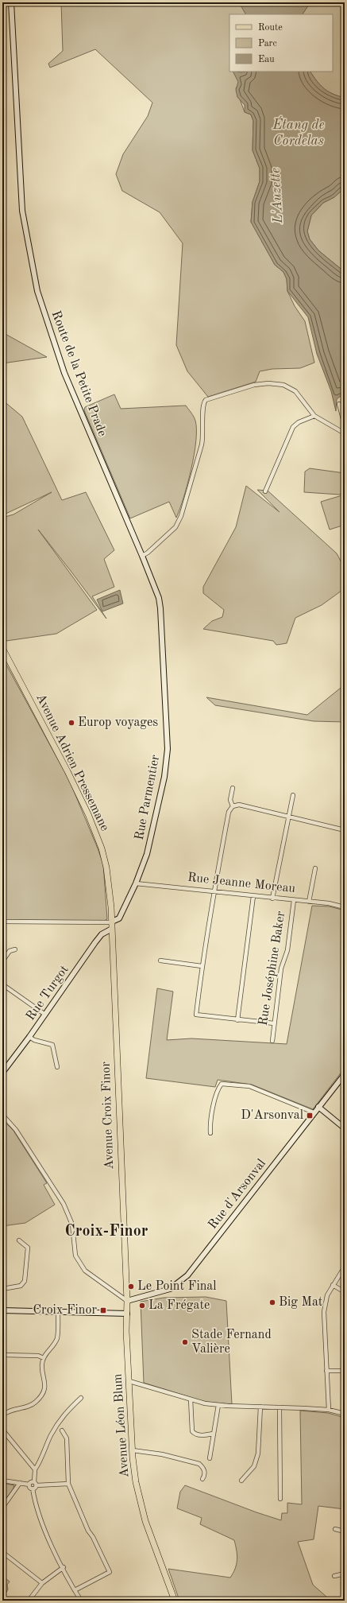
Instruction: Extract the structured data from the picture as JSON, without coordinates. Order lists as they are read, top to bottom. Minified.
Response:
{"streets":{"main road":["Avenue Adrien Pressemane","Avenue Croix Finor","Avenue Léon Blum"],"street":["Route de la Petite Prade","Rue Parmentier","Rue Jeanne Moreau","Rue Joséphine Baker","Rue Turgot","Rue d'Arsonval"]},"crossings":[["Route de la Petite Prade","Rue Parmentier"],["Avenue Adrien Pressemane","Rue Parmentier"],["Avenue Adrien Pressemane","Rue Turgot"],["Avenue Adrien Pressemane","Avenue Croix Finor"],["Rue Parmentier","Rue Jeanne Moreau"],["Rue Jeanne Moreau","Rue Joséphine Baker"],["Rue Turgot","Avenue Croix Finor"],["Avenue Croix Finor","Rue d'Arsonval"],["Avenue Croix Finor","Avenue Léon Blum"],["Rue d'Arsonval","Avenue Léon Blum"]],"districts":["Croix-Finor"],"water":["Étang de Cordelas","L'Auzette"],"places":{"other":["Europ voyages","Le Point Final","Big Mat","La Frégate","Stade Fernand Valière"],"transit":["D'Arsonval","Croix Finor"]},"legend":["Route","Parc","Eau"]}
